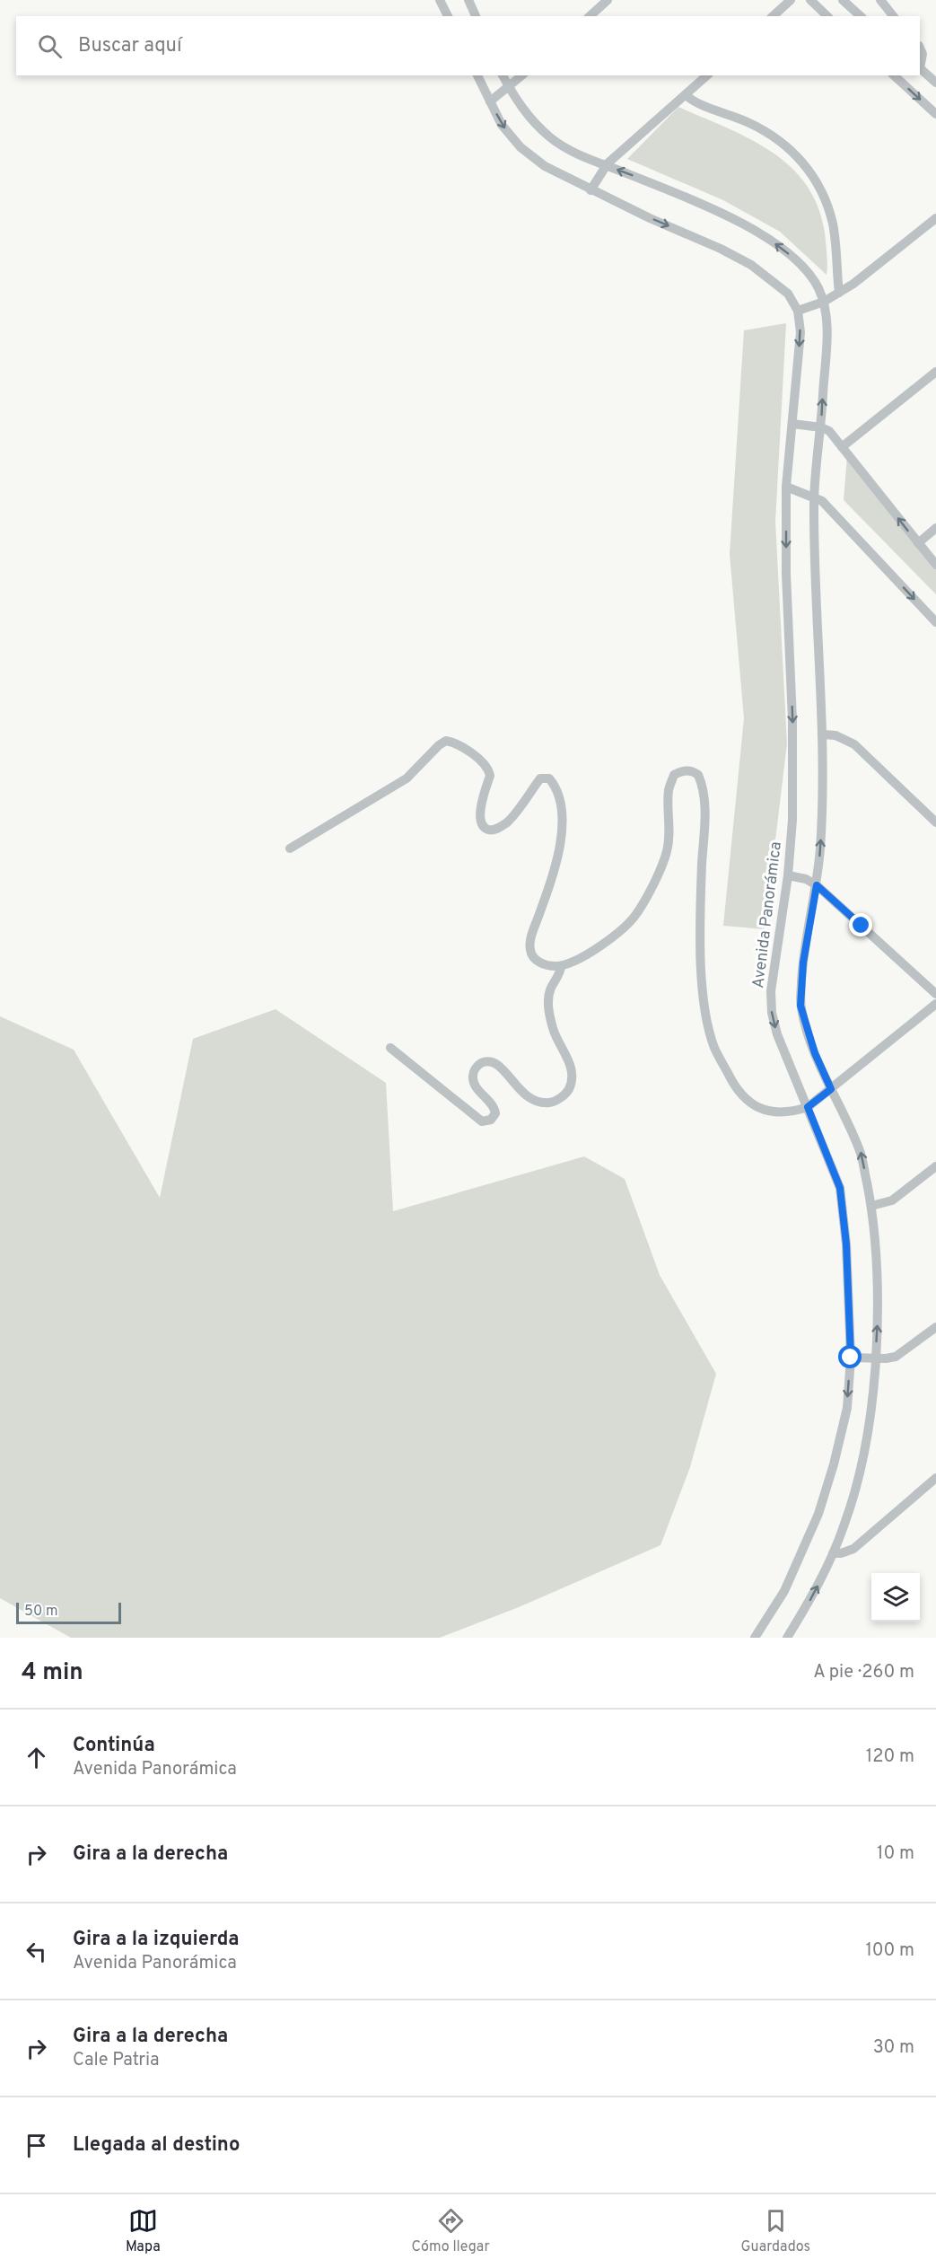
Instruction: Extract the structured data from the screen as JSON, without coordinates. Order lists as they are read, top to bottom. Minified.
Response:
{"streets":{"street":["Avenida Panorámica"]},"scale_bar":"50 m","page":{"search":"Buscar aquí","scale":"50 m","heading":["4 min","A pie · 260 m"],"list":[["Continúa","Avenida Panorámica","120 m"],["Gira a la derecha","10 m"],["Gira a la izquierda","Avenida Panorámica","100 m"],["Gira a la derecha","Cale Patria","30 m"],"Llegada al destino"],"nav":["Mapa","Cómo llegar","Guardados"]}}
